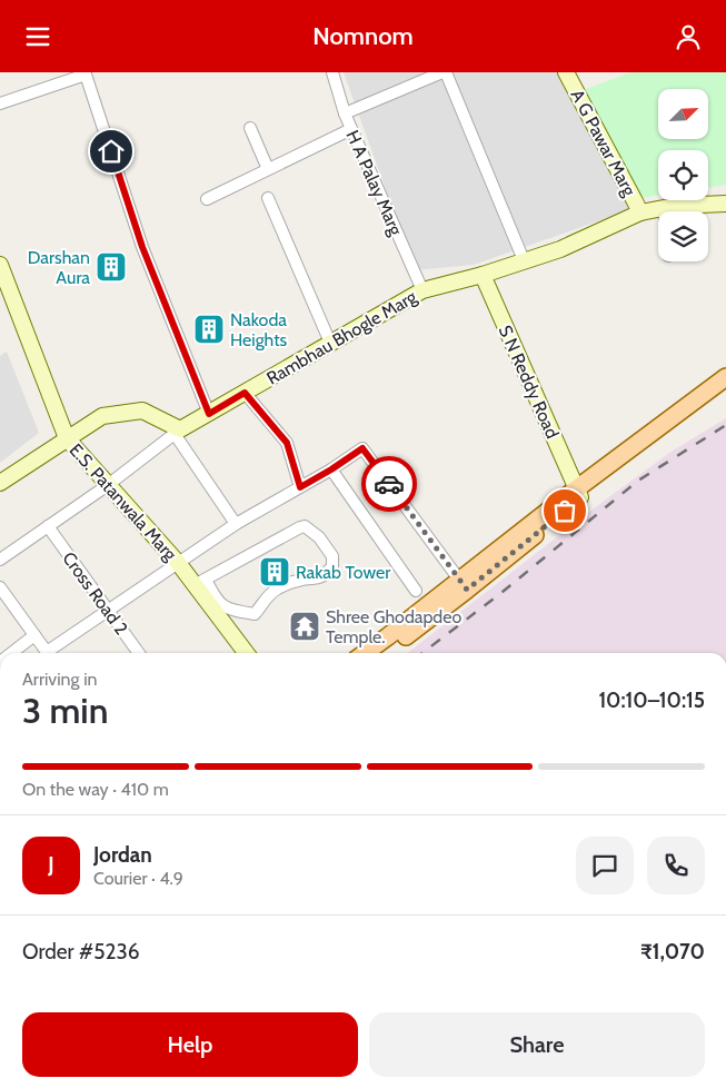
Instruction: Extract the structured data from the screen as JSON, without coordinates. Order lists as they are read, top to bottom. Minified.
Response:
{"streets":{"street":["A G Pawar Marg","H A Palay Marg","Rambhau Bhogle Marg","S N Reddy Road","E.S. Patanwala Marg","Cross Road 2"]},"crossings":[["A G Pawar Marg","Rambhau Bhogle Marg"],["H A Palay Marg","Rambhau Bhogle Marg"],["Rambhau Bhogle Marg","S N Reddy Road"]],"places":{"building":["Darshan Aura","Nakoda Heights","Rakab Tower"],"temple":["Shree Ghodapdeo Temple."]},"north":"top right","page":{"header":"Nomnom","heading":["3 min","Arriving in","10:10–10:15"],"panel":["Jordan","Courier · 4.9","Order #5236","₹1,070"],"bar":"On the way · 410 m","round":"J","buttons":["Help","Share"]}}
